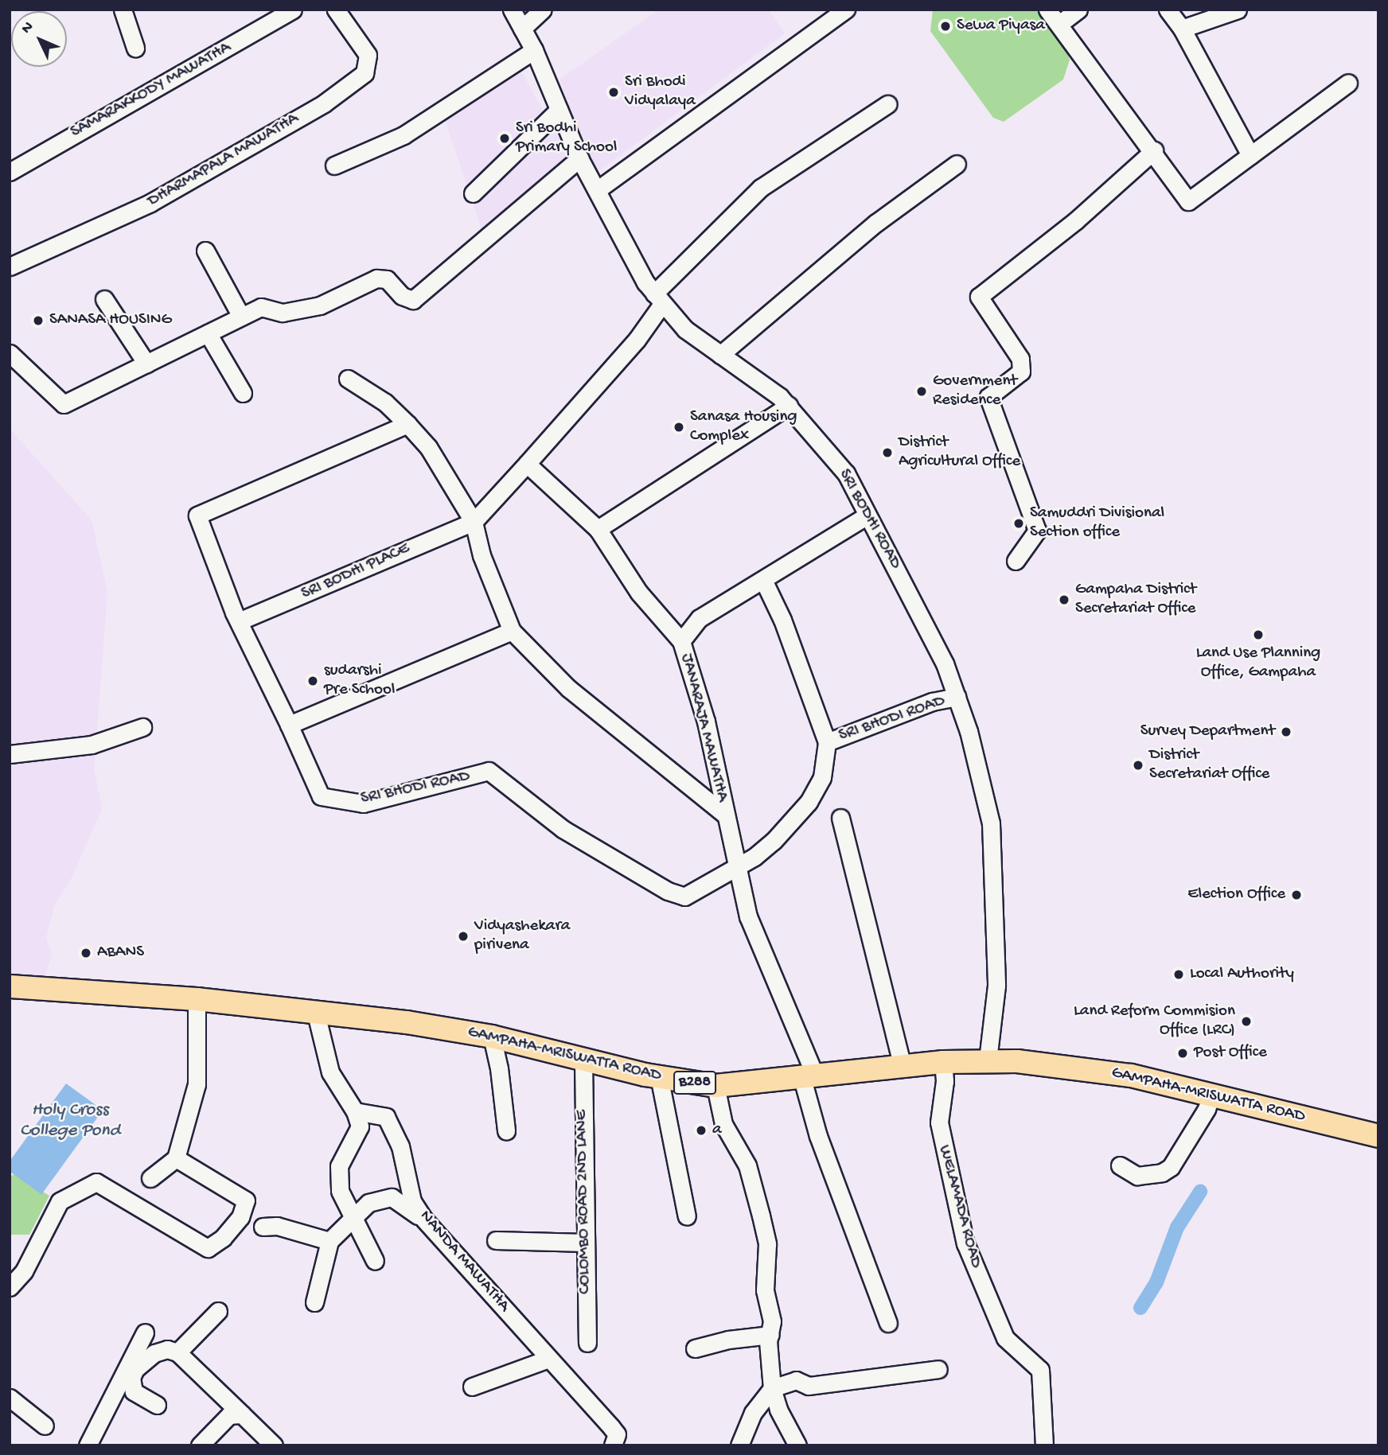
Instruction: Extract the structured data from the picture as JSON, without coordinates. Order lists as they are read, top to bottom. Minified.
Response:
{"streets":{"main road":["GAMPAHA-MRISWATTA ROAD","B288"],"street":["SAMARAKKODY MAWATHA","DHARMAPALA MAWATHA","SRI BODHI ROAD","SRI BODHI PLACE","SRI BHODI ROAD","JANARAJA MAWATHA","COLOMBO ROAD 2ND LANE","WELAMADA ROAD","NANDA MAWATHA"]},"crossings":[["SRI BODHI ROAD","SRI BHODI ROAD"],["SRI BODHI ROAD","GAMPAHA-MRISWATTA ROAD"],["SRI BHODI ROAD","JANARAJA MAWATHA"],["JANARAJA MAWATHA","GAMPAHA-MRISWATTA ROAD"],["GAMPAHA-MRISWATTA ROAD","COLOMBO ROAD 2ND LANE"],["GAMPAHA-MRISWATTA ROAD","WELAMADA ROAD"]],"water":["Holy Cross College Pond"],"places":["Sewa Piyasa","Sri Bhodi Vidyalaya","Sri Bodhi Primary School","SANASA HOUSING","Government Residence","Sanasa Housing Complex","District Agricultural Office","Samuddri Divisional Section office","Gampaha District Secretariat Office","Land Use Planning Office, Gampaha","sudarshi Pre School","Survey Department","District Secretariat Office","Election Office","Vidyashekara pirivena","ABANS","Local Authority","Land Reform Commision Office (LRC)","Post Office","a"],"north":"top left"}
